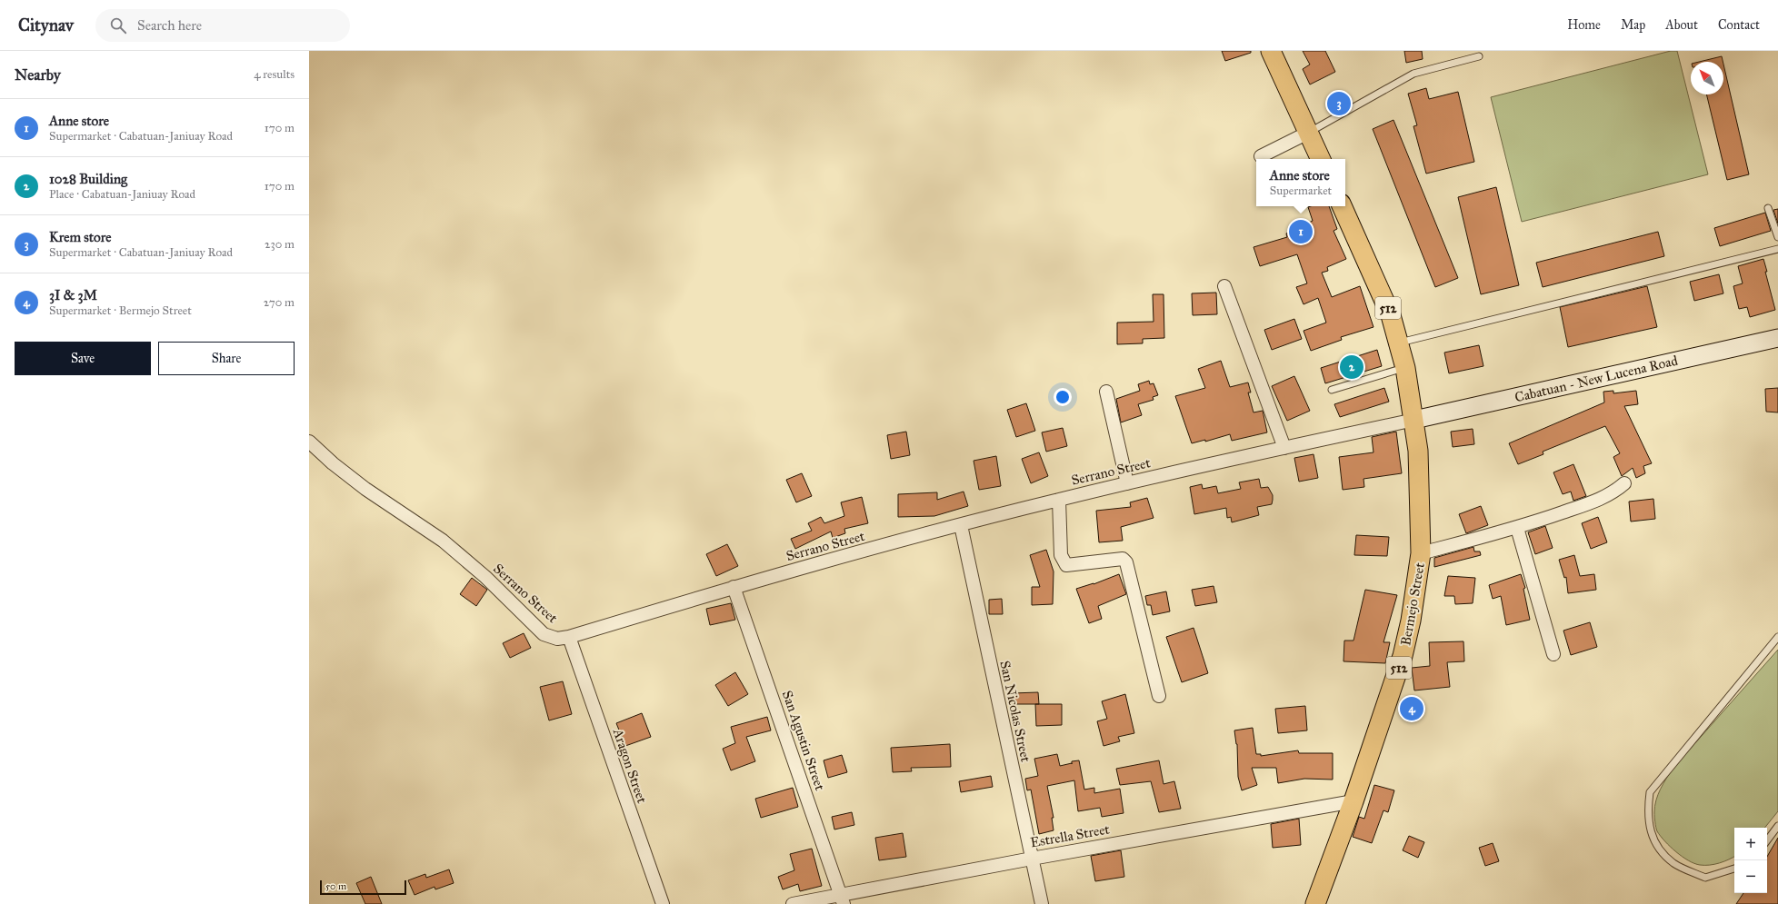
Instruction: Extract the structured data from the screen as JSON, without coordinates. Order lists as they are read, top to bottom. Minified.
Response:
{"streets":{"main road":["512","Cabatuan - New Lucena Road","Bermejo Street"],"street":["Serrano Street","San Nicolas Street","San Agustin Street","Aragon Street","Estrella Street"]},"crossings":[["512","Cabatuan - New Lucena Road"],["512","Serrano Street"],["512","Bermejo Street"],["Cabatuan - New Lucena Road","Serrano Street"],["Cabatuan - New Lucena Road","Bermejo Street"],["Serrano Street","Bermejo Street"],["Serrano Street","San Nicolas Street"],["Serrano Street","San Agustin Street"],["Serrano Street","Aragon Street"],["Bermejo Street","Estrella Street"],["San Nicolas Street","Estrella Street"],["San Agustin Street","Estrella Street"]],"scale_bar":"50 m","north":"top left","page":{"header":"Citynav","search":"Search here","nav":["Home","Map","About","Contact"],"heading":["Nearby","4 results"],"pins":["3","1","2","4"],"list":[{"mark":"1","name":"Anne store","note":"Supermarket · Cabatuan-Janiuay Road","value":"170 m"},{"mark":"2","name":"1028 Building","note":"Place · Cabatuan-Janiuay Road","value":"170 m"},{"mark":"3","name":"Krem store","note":"Supermarket · Cabatuan-Janiuay Road","value":"230 m"},{"mark":"4","name":"3I & 3M","note":"Supermarket · Bermejo Street","value":"270 m"}],"popup":["Anne store","Supermarket"],"buttons":["Save","Share"],"map_buttons":["+","−"],"scale":"50 m"}}
